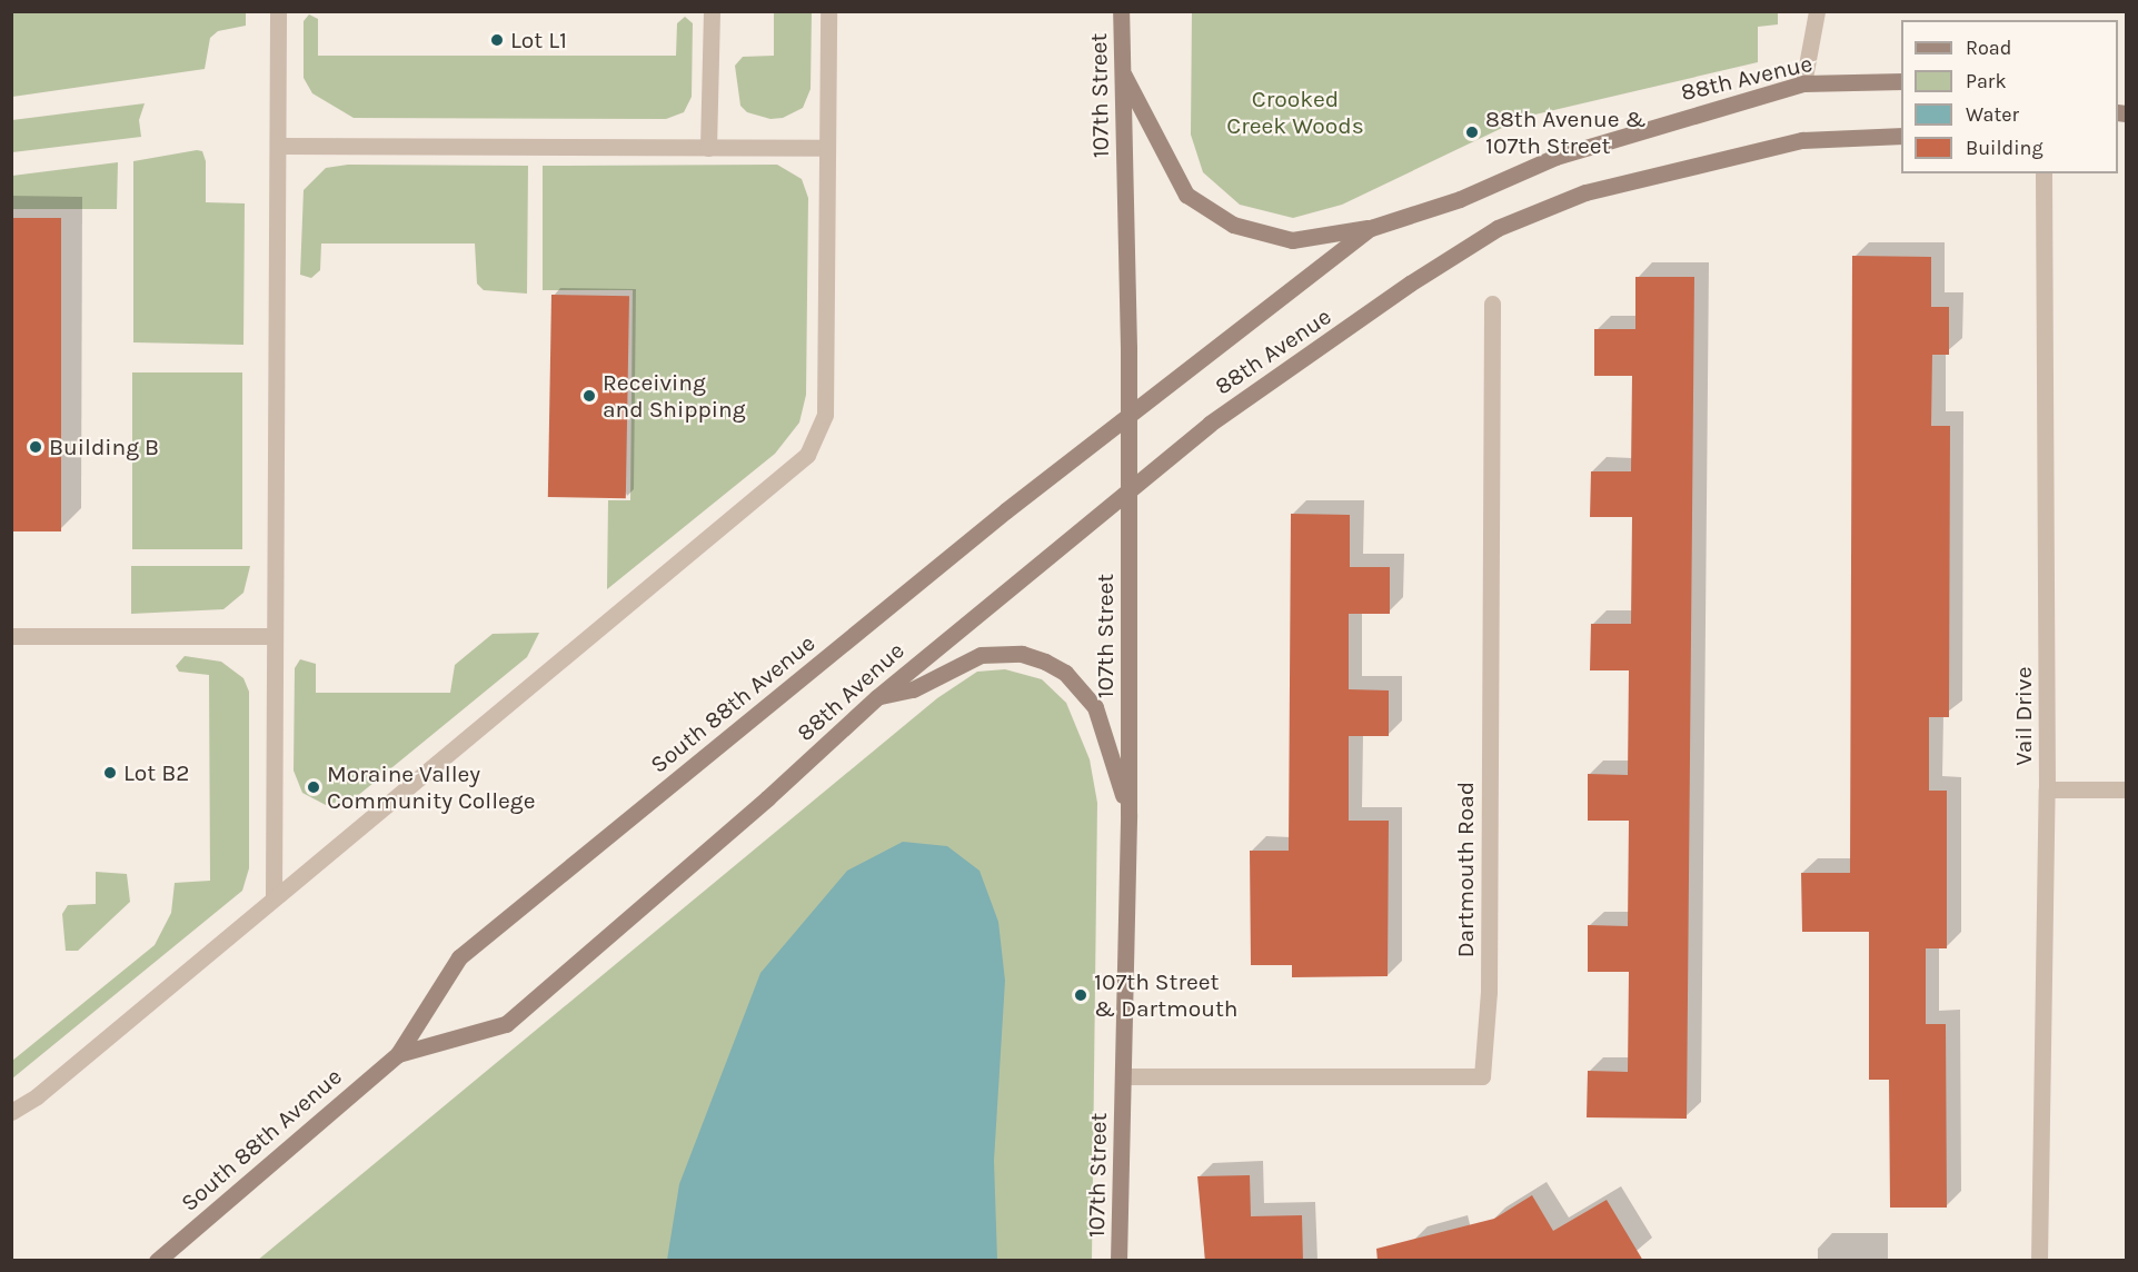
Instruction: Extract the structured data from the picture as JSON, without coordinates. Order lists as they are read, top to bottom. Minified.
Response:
{"streets":{"street":["88th Avenue","107th Street","South 88th Avenue","Vail Drive","Dartmouth Road"]},"crossings":[["88th Avenue","107th Street"],["88th Avenue","South 88th Avenue"],["107th Street","South 88th Avenue"],["107th Street","Dartmouth Road"]],"parks":["Crooked Creek Woods"],"places":["Lot L1","88th Avenue & 107th Street","Receiving and Shipping","Building B","Lot B2","Moraine Valley Community College","107th Street & Dartmouth"],"legend":["Road","Park","Water","Building"]}
